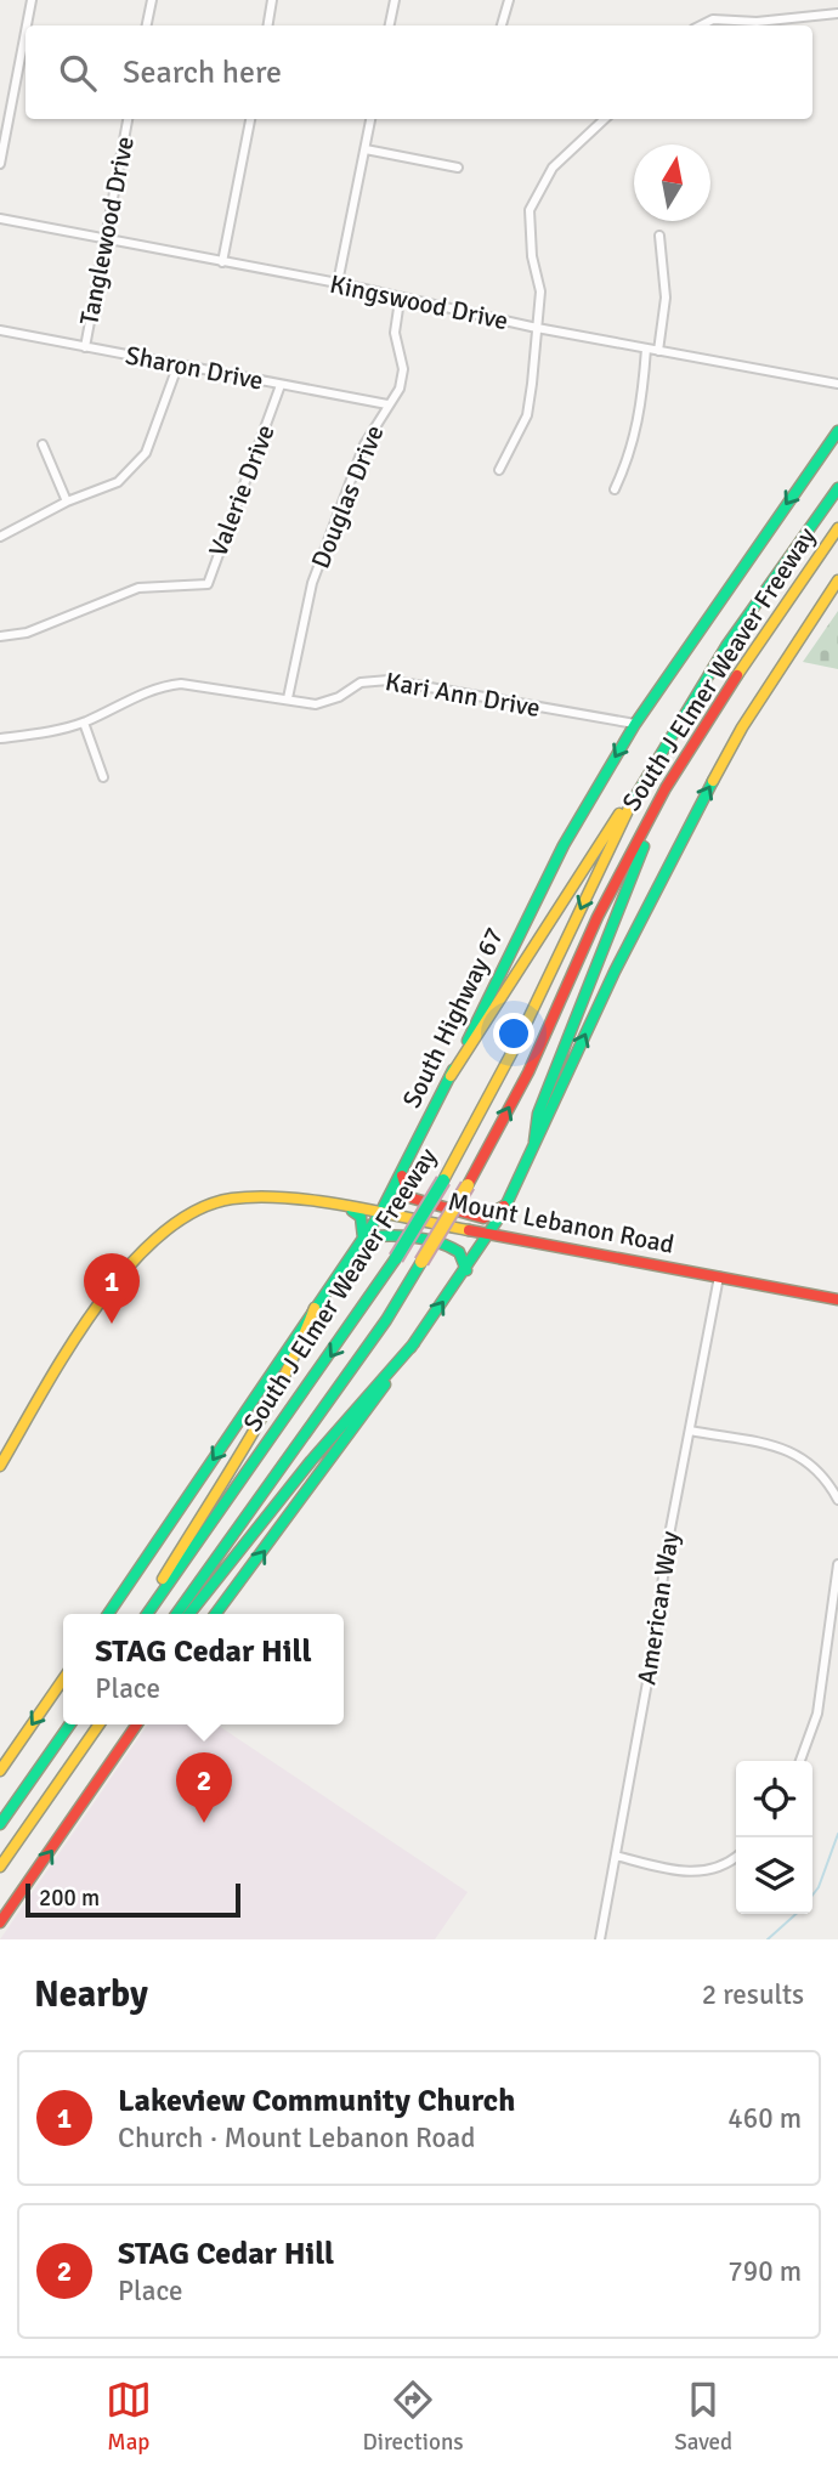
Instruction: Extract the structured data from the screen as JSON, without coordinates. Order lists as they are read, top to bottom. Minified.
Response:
{"streets":{"main road":["South J Elmer Weaver Freeway","South Highway 67","Mount Lebanon Road"],"street":["Tanglewood Drive","Kingswood Drive","Sharon Drive","Valerie Drive","Douglas Drive","Kari Ann Drive","American Way"]},"crossings":[["Tanglewood Drive","Kingswood Drive"],["Tanglewood Drive","Sharon Drive"],["Kingswood Drive","Douglas Drive"],["Sharon Drive","Valerie Drive"],["Sharon Drive","Douglas Drive"],["Douglas Drive","Kari Ann Drive"],["Kari Ann Drive","South Highway 67"],["South Highway 67","Mount Lebanon Road"],["Mount Lebanon Road","American Way"]],"scale_bar":"200 m","north":"top","page":{"search":"Search here","pins":["1","2"],"popup":["STAG Cedar Hill","Place"],"scale":"200 m","heading":["Nearby","2 results"],"list":[{"mark":"1","name":"Lakeview Community Church","note":"Church · Mount Lebanon Road","value":"460 m"},{"mark":"2","name":"STAG Cedar Hill","note":"Place","value":"790 m"}],"nav":["Map","Directions","Saved"]}}
